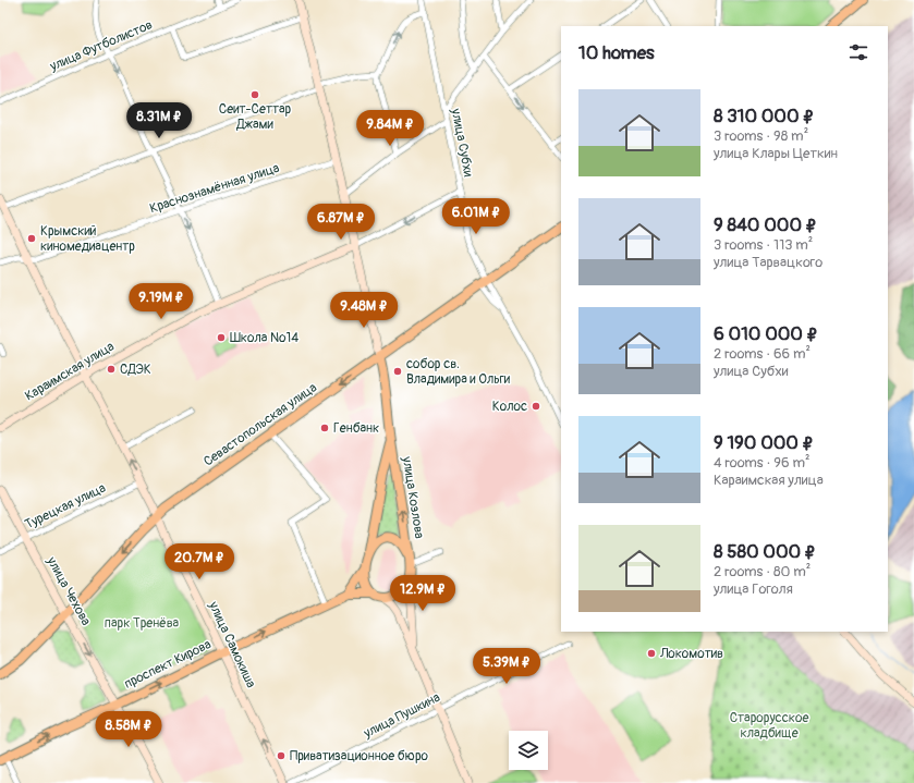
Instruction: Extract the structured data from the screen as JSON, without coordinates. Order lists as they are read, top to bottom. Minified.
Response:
{"streets":{"main road":["Караимская улица","Севастопольская улица","улица Козлова","улица Чехова","улица Самокиша","проспект Кирова"],"street":["улица Футболистов","улица Субхи","Краснознамённая улица","Турецкая улица","улица Пушкина"]},"crossings":[["улица Субхи","Караимская улица"],["улица Субхи","Севастопольская улица"],["Краснознамённая улица","улица Козлова"],["Краснознамённая улица","улица Самокиша"],["Караимская улица","улица Козлова"],["Караимская улица","улица Самокиша"],["Севастопольская улица","улица Козлова"],["Севастопольская улица","улица Чехова"],["Севастопольская улица","улица Самокиша"],["улица Козлова","проспект Кирова"],["Турецкая улица","улица Чехова"],["Турецкая улица","улица Самокиша"],["улица Чехова","проспект Кирова"],["улица Самокиша","проспект Кирова"]],"one_way":["Севастопольская улица","проспект Кирова"],"parks":["парк Тренёва","Старорусское кладбище"],"places":["Сеит-Сеттар Джами","Крымский киномедиацентр","Школа №14","СДЭК","собор св. Владимира и Ольги","Колос","Генбанк","Локомотив","Приватизационное бюро"],"page":{"heading":"10 homes","list":[{"name":"8 310 000 ₽","note":"3 rooms · 98 m² · улица Клары Цеткин"},{"name":"9 840 000 ₽","note":"3 rooms · 113 m² · улица Тарвацкого"},{"name":"6 010 000 ₽","note":"2 rooms · 66 m² · улица Субхи"},{"name":"9 190 000 ₽","note":"4 rooms · 96 m² · Караимская улица"},{"name":"8 580 000 ₽","note":"2 rooms · 80 m² · улица Гоголя"}],"price":["8.31M ₽","9.84M ₽","6.01M ₽","6.87M ₽","9.19M ₽","9.48M ₽","20.7M ₽","12.9M ₽","5.39M ₽","8.58M ₽"]}}
